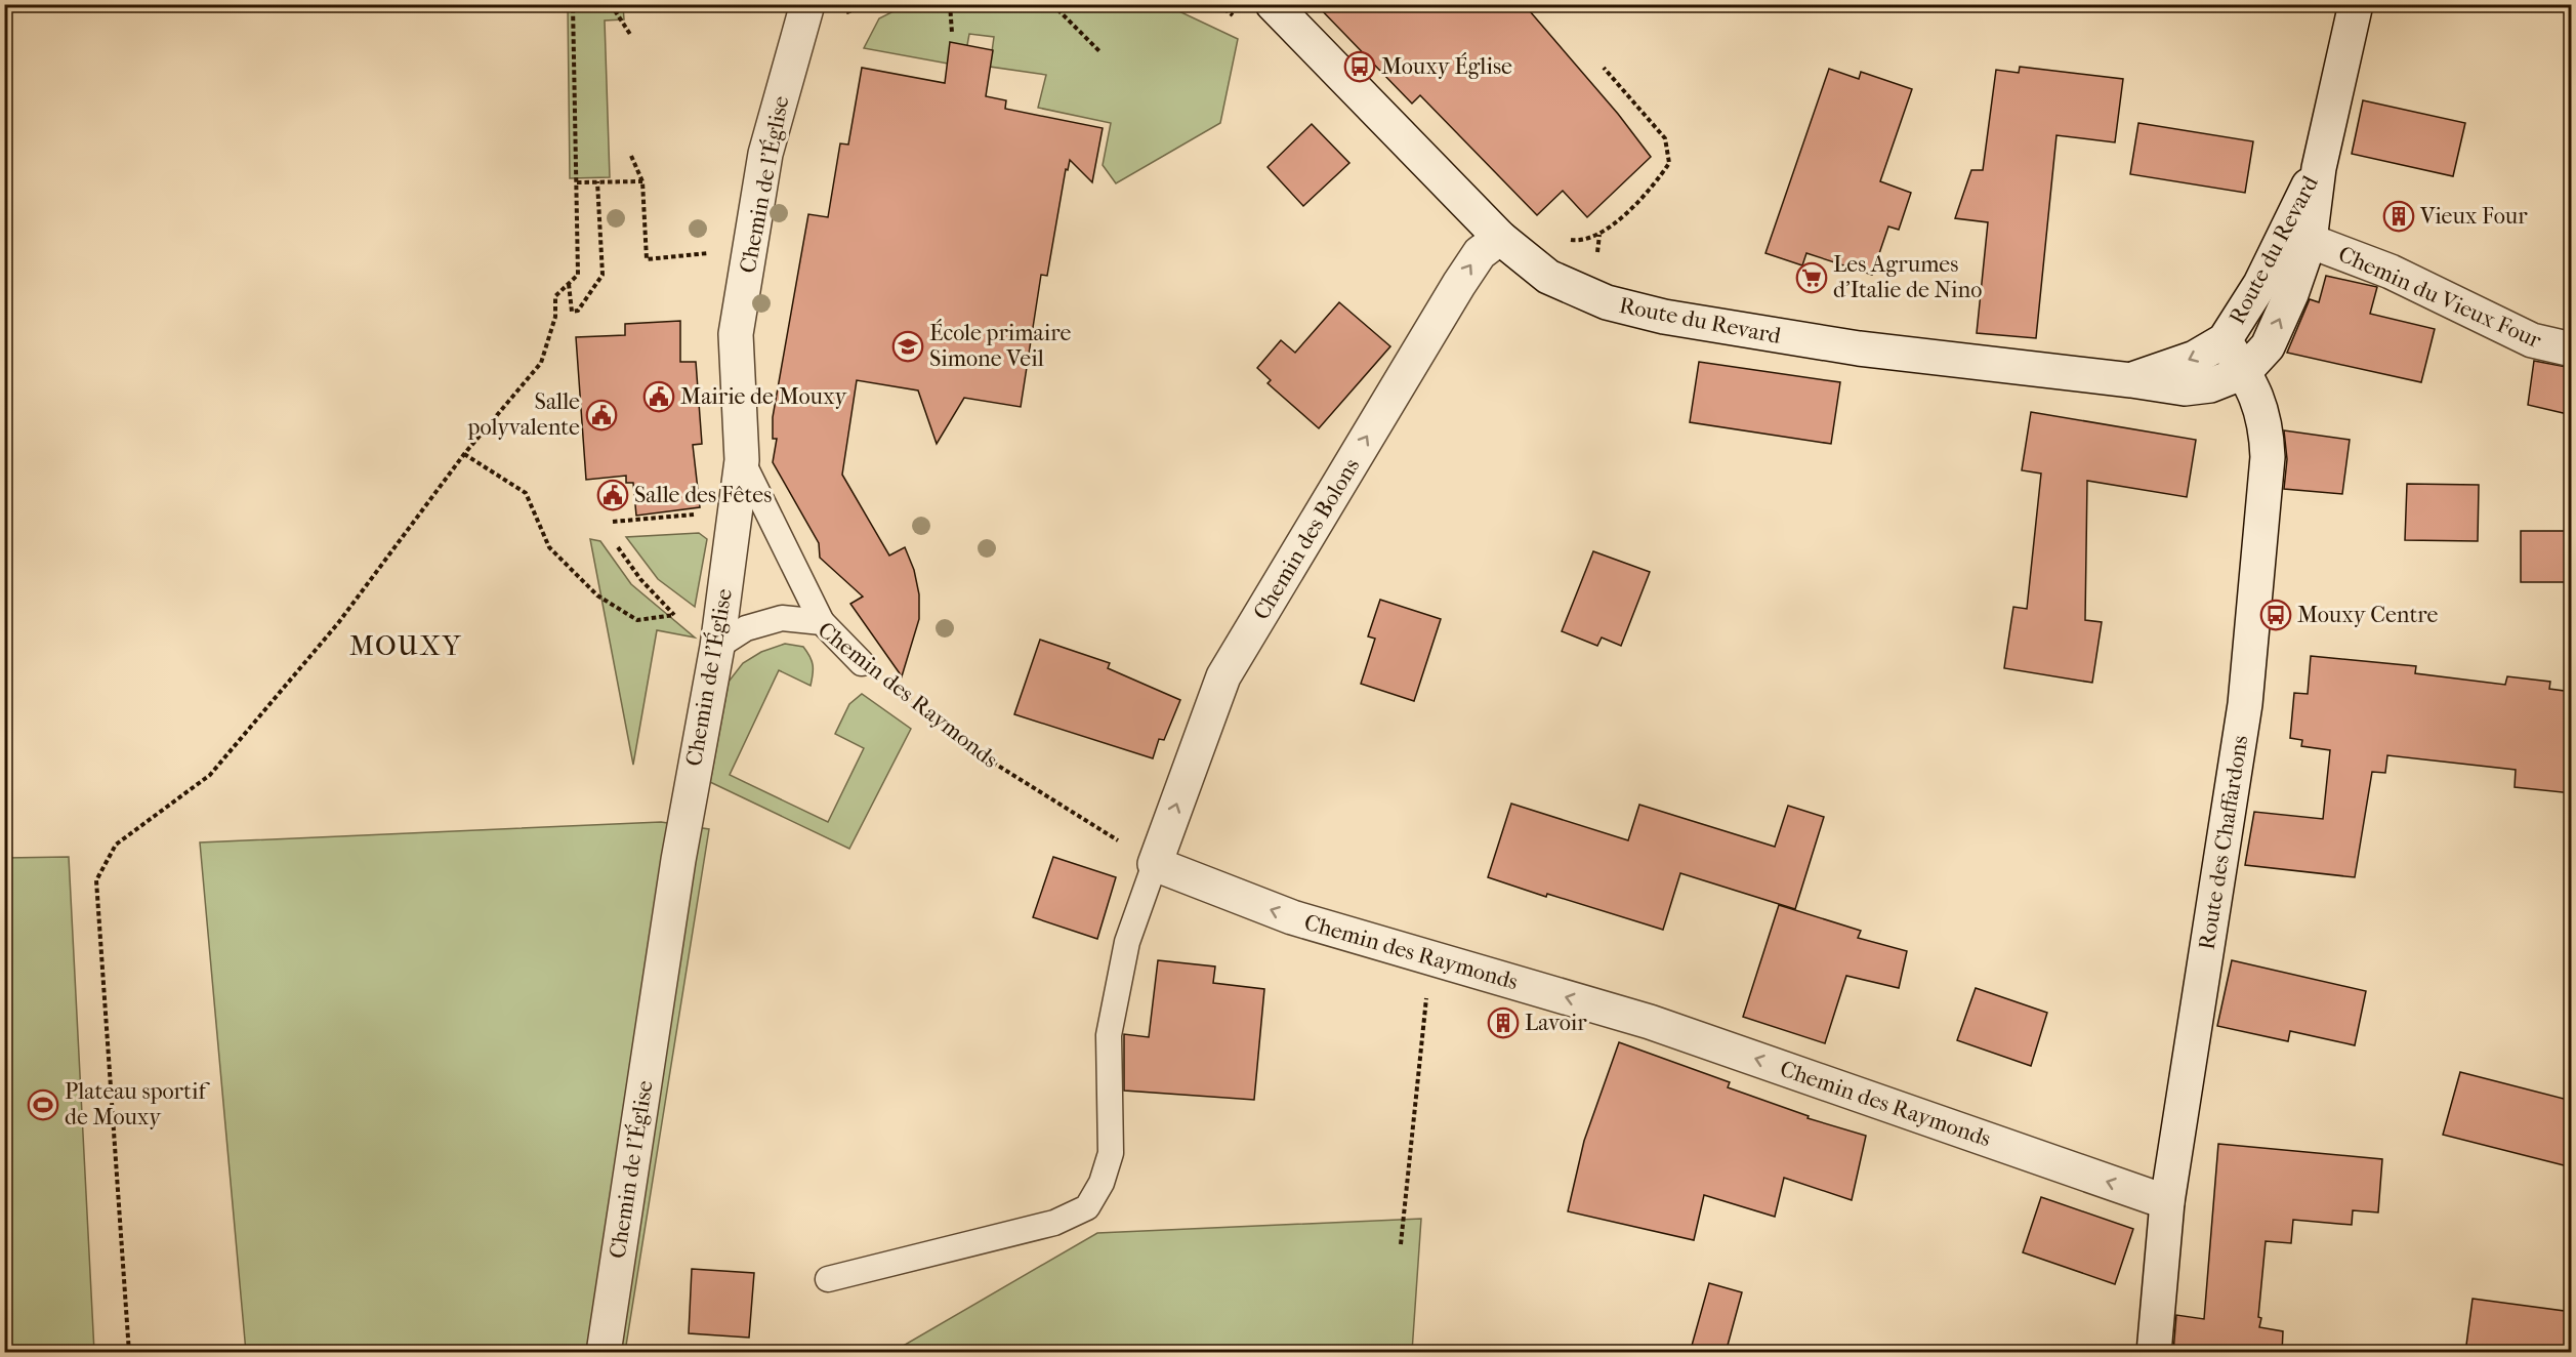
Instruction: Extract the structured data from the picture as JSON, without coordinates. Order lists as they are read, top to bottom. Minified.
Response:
{"streets":{"street":["Chemin de l'Église","Route du Revard","Chemin du Vieux Four","Chemin des Bolons","Chemin des Raymonds","Route des Chaffardons"]},"crossings":[["Chemin de l'Église","Chemin des Raymonds"],["Route du Revard","Chemin du Vieux Four"],["Route du Revard","Chemin des Bolons"],["Route du Revard","Route des Chaffardons"],["Chemin des Bolons","Chemin des Raymonds"],["Chemin des Raymonds","Route des Chaffardons"]],"one_way":["Chemin des Bolons","Chemin des Raymonds"],"districts":["MOUXY"],"places":{"bus stop":["Mouxy Église","Mouxy Centre"],"building":["Vieux Four","Lavoir"],"supermarket":["Les Agrumes d'Italie de Nino"],"school or university":["École primaire Simone Veil"],"public building":["Mairie de Mouxy","Salle polyvalente","Salle des Fêtes"],"sports":["Plateau sportif de Mouxy"]}}
